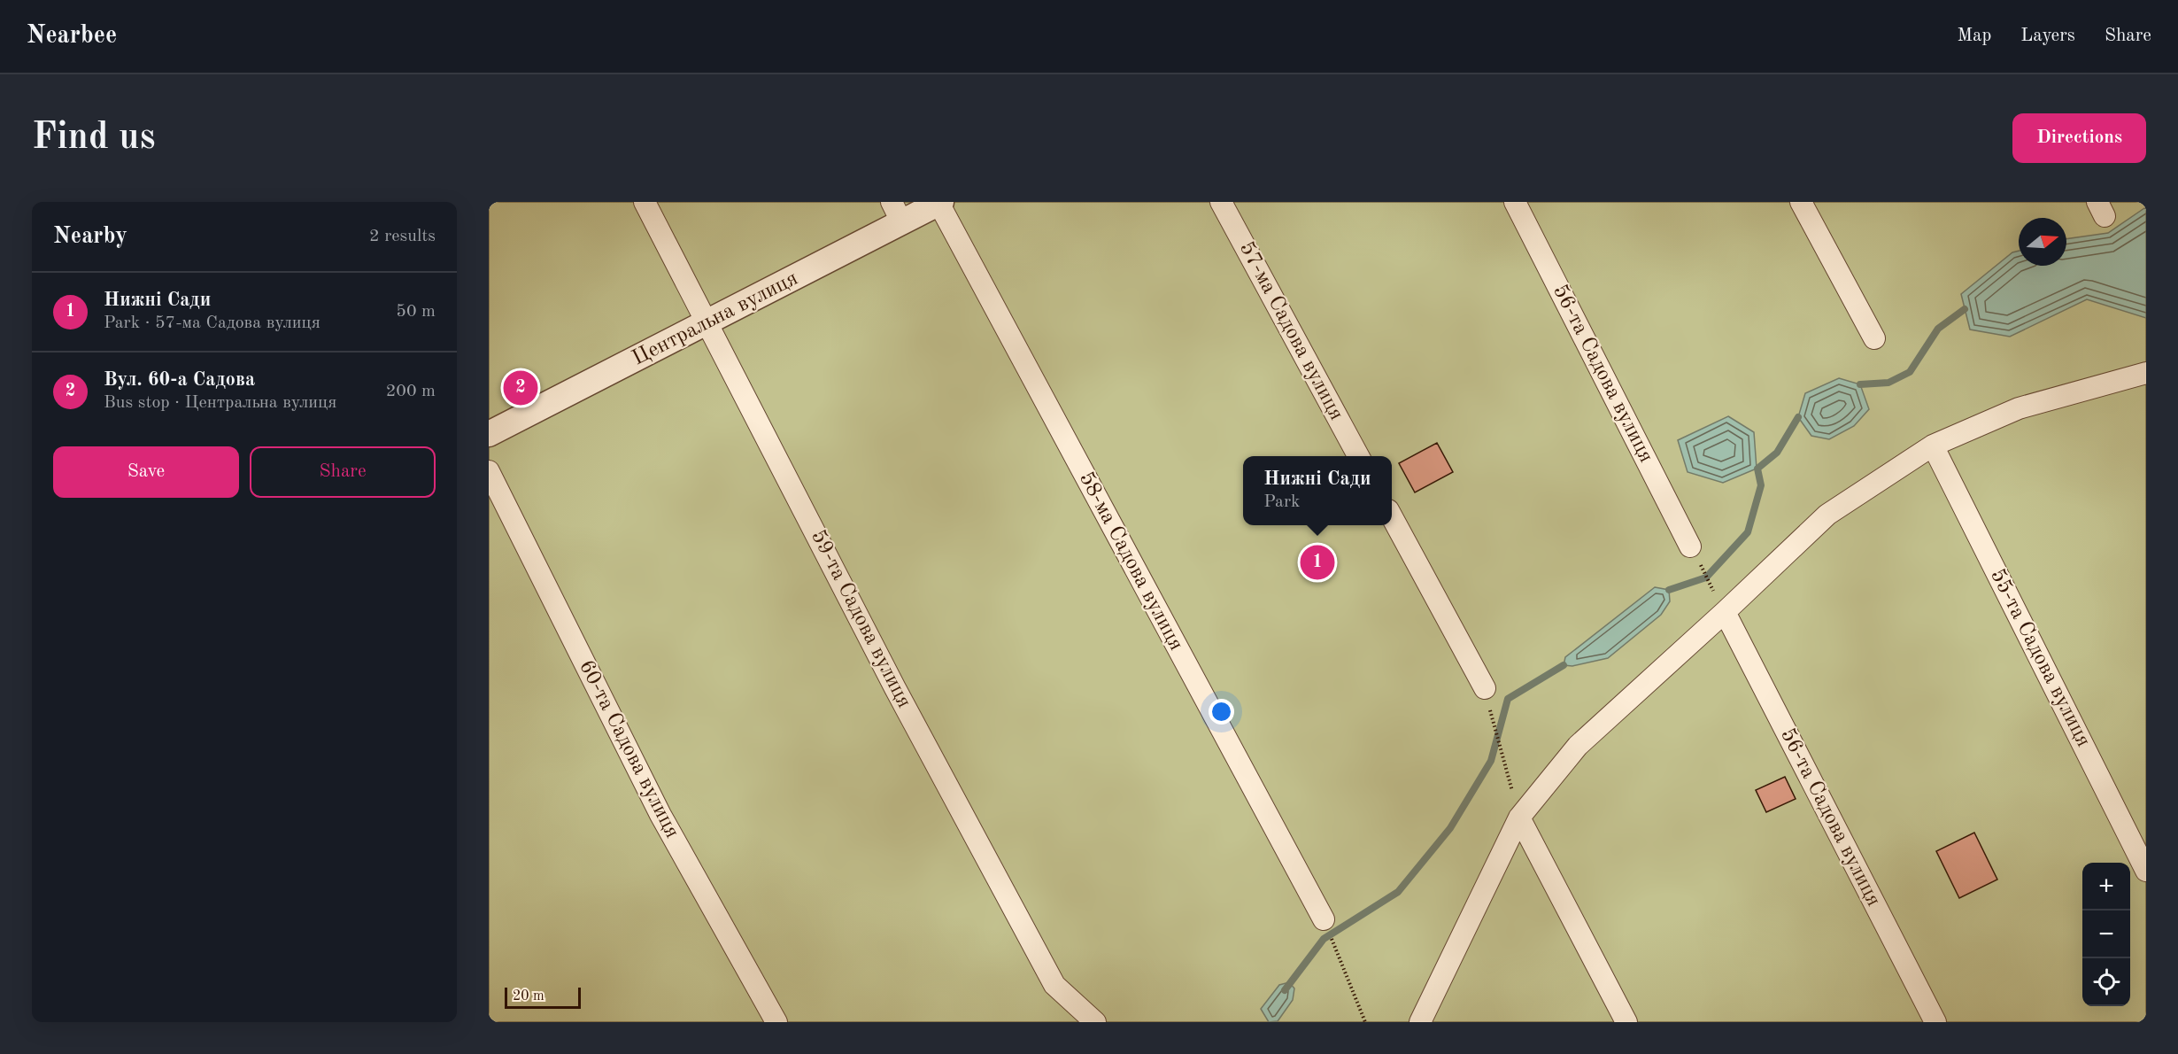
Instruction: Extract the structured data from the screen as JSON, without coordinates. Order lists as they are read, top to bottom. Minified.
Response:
{"streets":{"street":["Центральна вулиця","57-ма Садова вулиця","56-та Садова вулиця","58-ма Садова вулиця","59-та Садова вулиця","55-та Садова вулиця","60-та Садова вулиця"]},"crossings":[["Центральна вулиця","58-ма Садова вулиця"],["Центральна вулиця","59-та Садова вулиця"]],"scale_bar":"20 m","north":"right","page":{"header":"Nearbee","nav":["Map","Layers","Share"],"buttons":["Directions",["Save","Share"]],"title":"Find us","heading":["Nearby","2 results"],"list":[{"mark":"1","name":"Нижні Сади","note":"Park · 57-ма Садова вулиця","value":"50 m"},{"mark":"2","name":"Вул. 60-а Садова","note":"Bus stop · Центральна вулиця","value":"200 m"}],"pins":["2","1"],"popup":["Нижні Сади","Park"],"map_buttons":["+","−"],"scale":"20 m"}}
